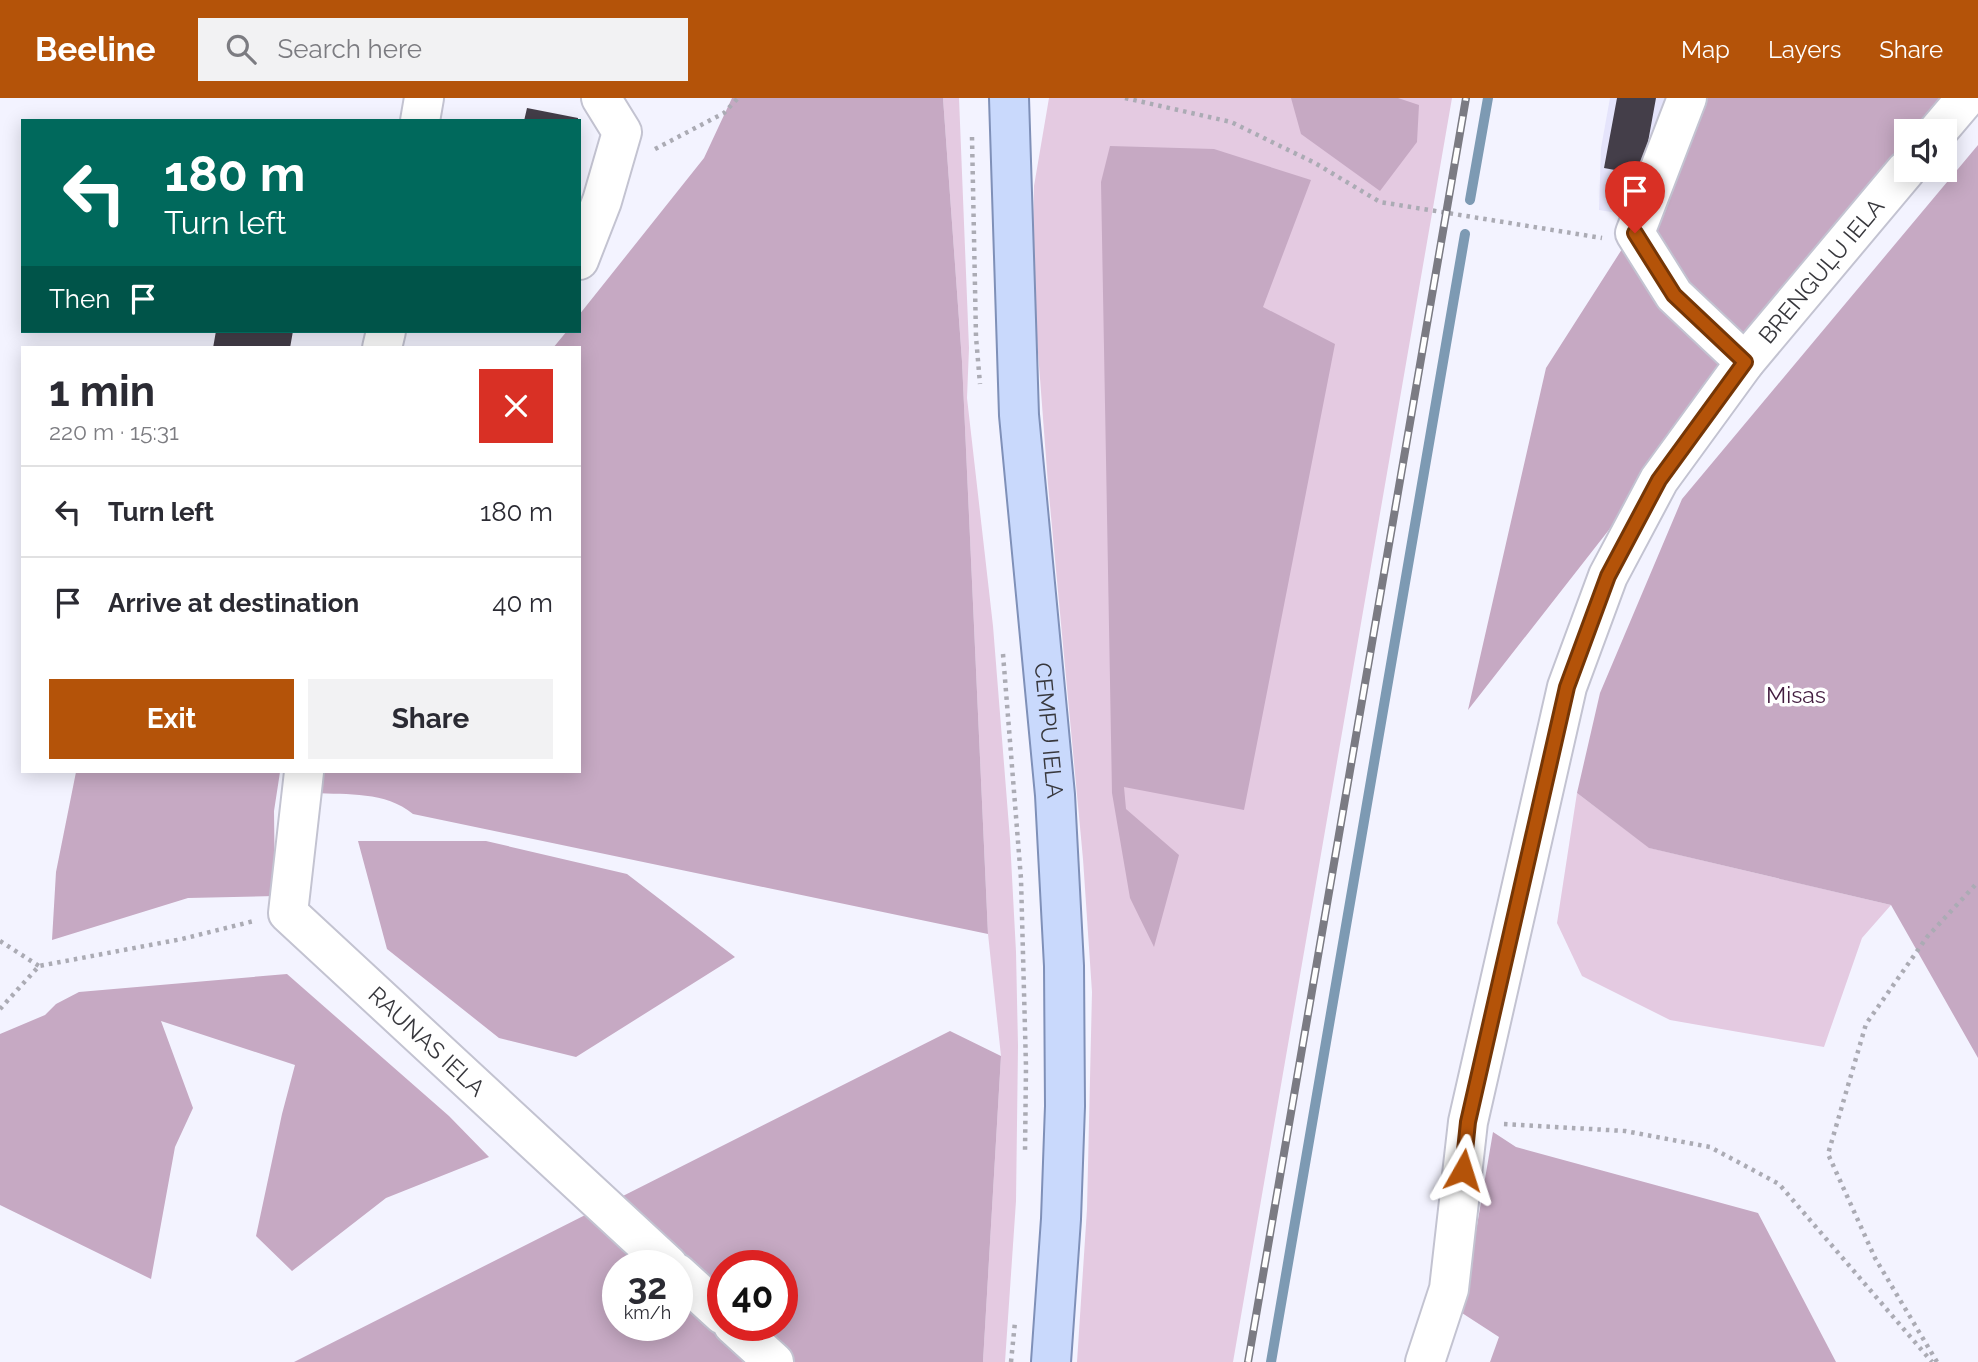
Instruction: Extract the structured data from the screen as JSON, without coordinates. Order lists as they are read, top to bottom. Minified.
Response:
{"streets":{"main road":["CEMPU IELA"],"street":["BRENGUĻU IELA","RAUNAS IELA"]},"parks":["Misas"],"page":{"header":"Beeline","search":"Search here","nav":["Map","Layers","Share"],"turn":["180 m","Turn left"],"then":"Then","heading":["1 min","220 m · 15:31"],"list":[{"name":"Turn left","value":"180 m"},{"name":"Arrive at destination","value":"40 m"}],"buttons":["Exit","Share"],"speed":"32 km/h","limit":"40"}}
